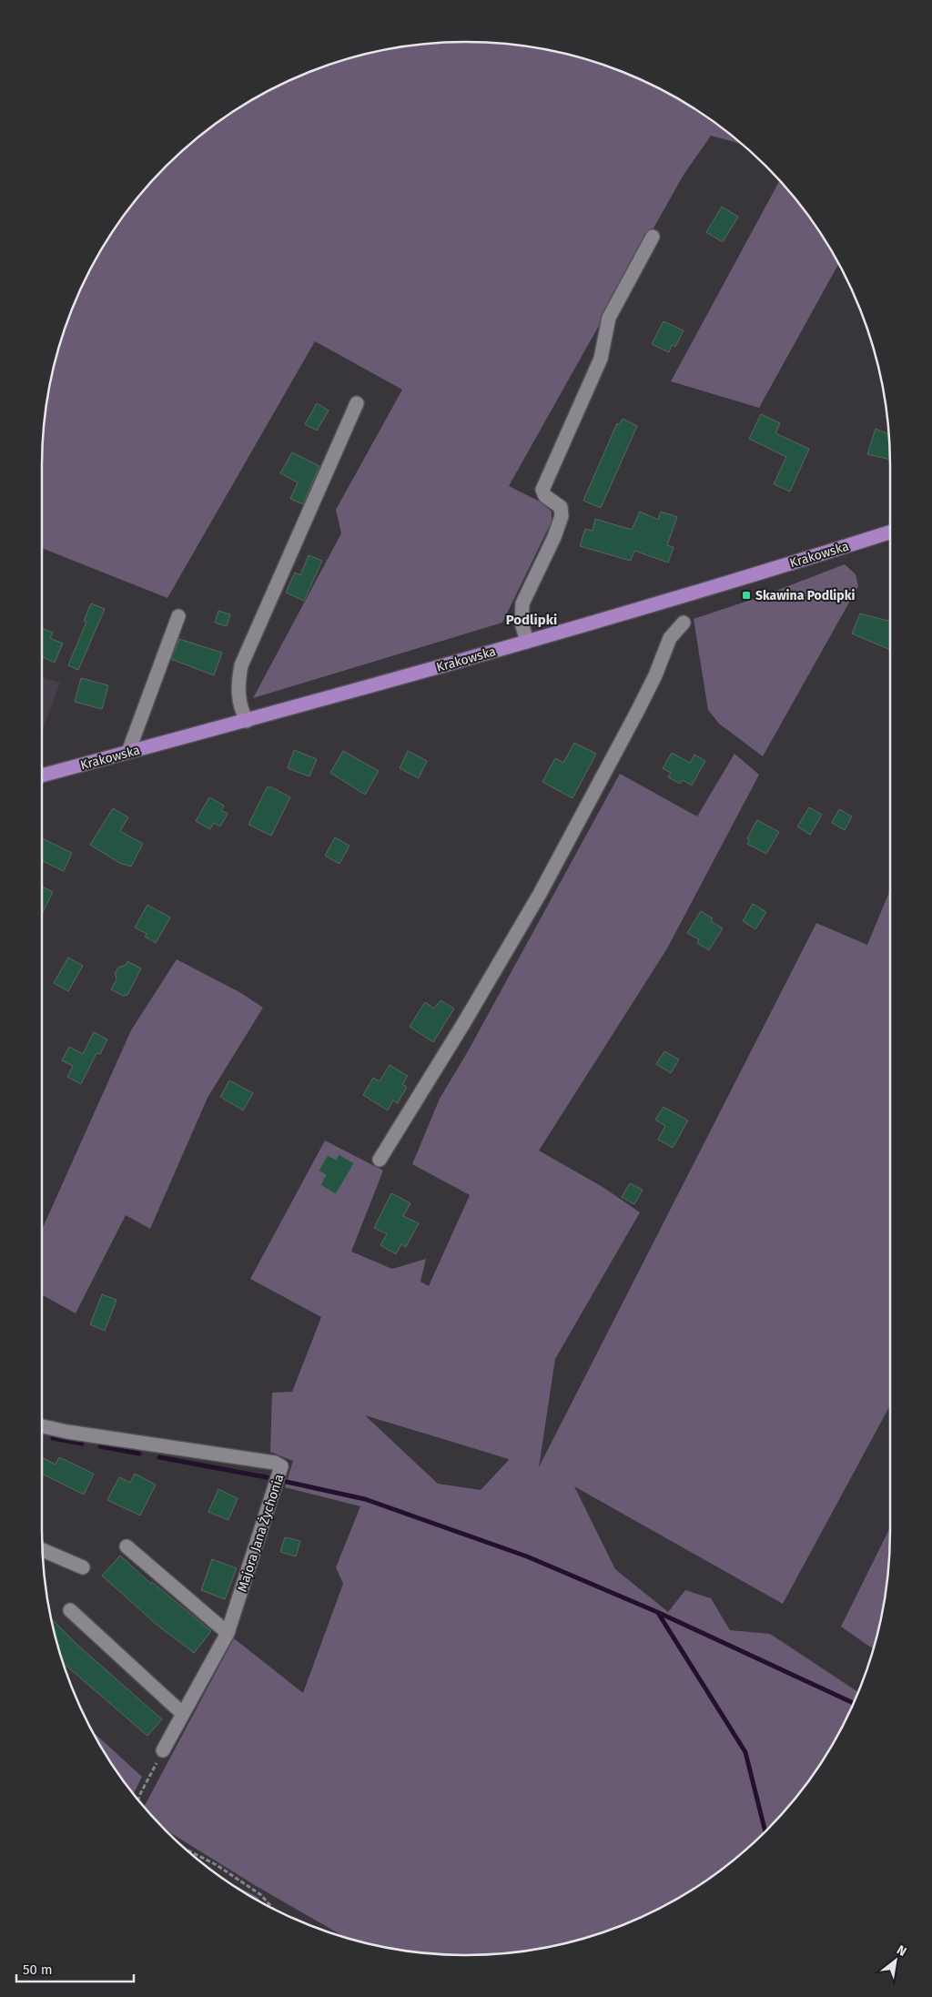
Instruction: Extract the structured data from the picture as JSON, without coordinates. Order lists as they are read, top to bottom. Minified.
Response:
{"streets":{"main road":["Krakowska"],"street":["Majora Jana Żychonia"]},"districts":["Podlipki"],"places":{"transit":["Skawina Podlipki"]},"scale_bar":"50 m","north":"top right"}
